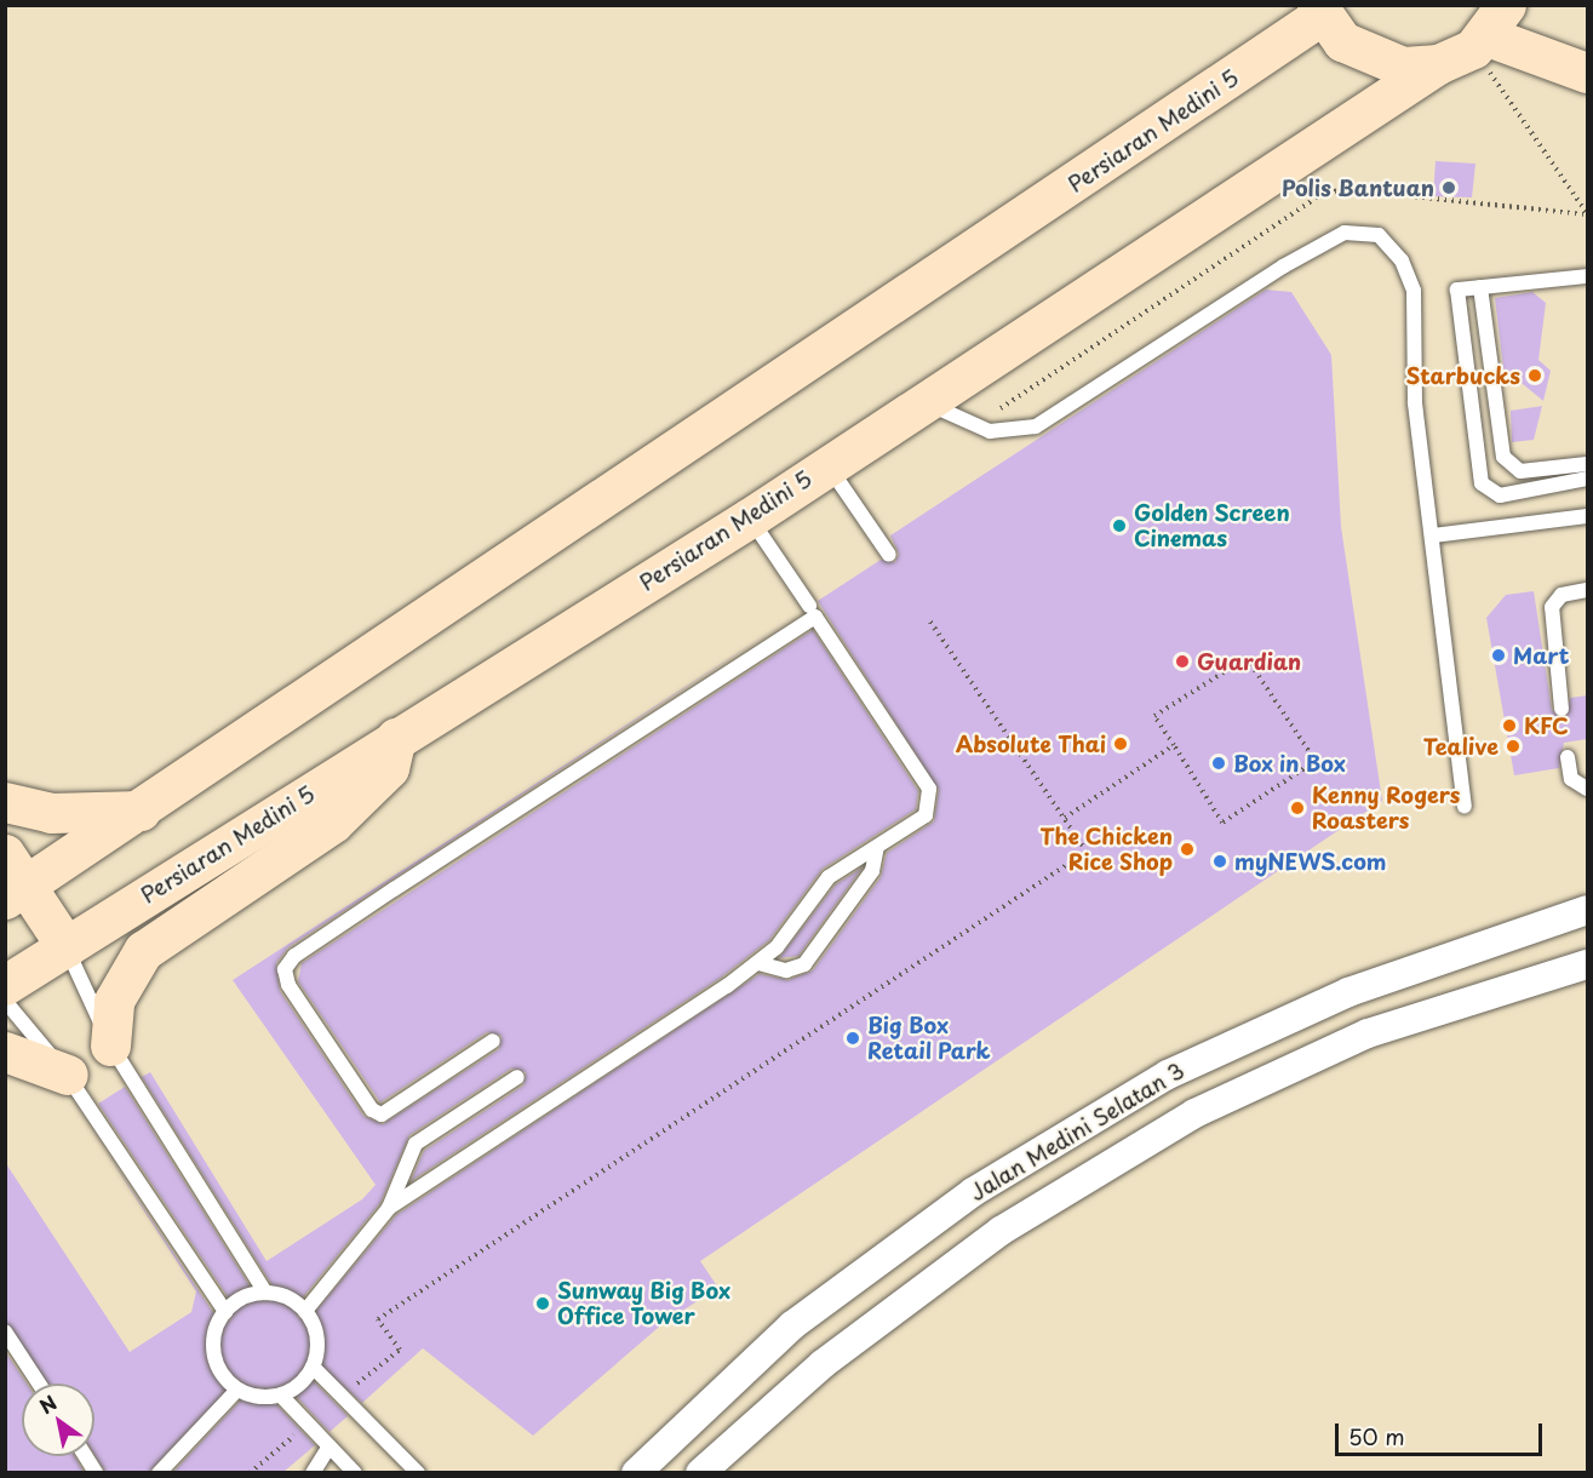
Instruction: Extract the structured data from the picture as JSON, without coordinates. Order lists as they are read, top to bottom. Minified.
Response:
{"streets":{"street":["Persiaran Medini 5","Jalan Medini Selatan 3"]},"places":["Polis Bantuan","Starbucks","Golden Screen Cinemas","Mart","Guardian","KFC","Absolute Thai","Tealive","Box in Box","Kenny Rogers Roasters","The Chicken Rice Shop","myNEWS.com","Big Box Retail Park","Sunway Big Box Office Tower"],"scale_bar":"50 m","north":"top left"}
